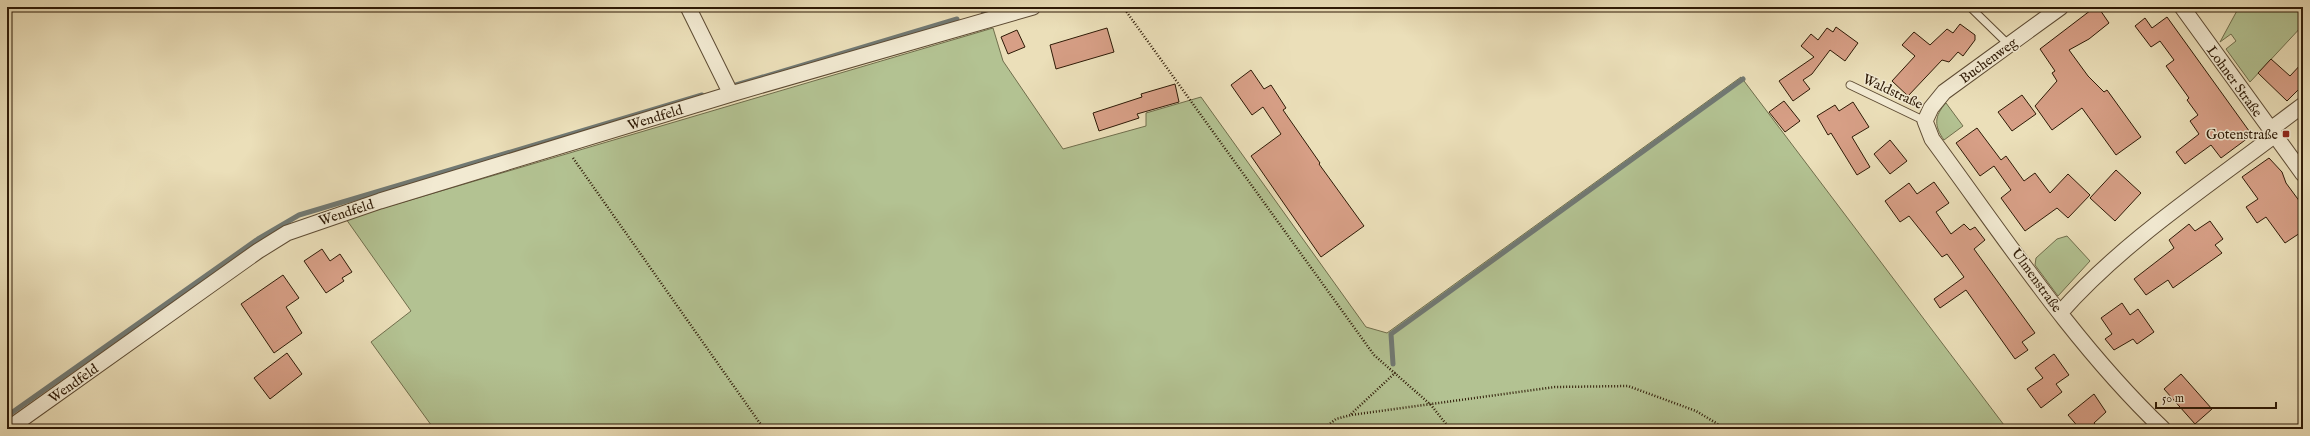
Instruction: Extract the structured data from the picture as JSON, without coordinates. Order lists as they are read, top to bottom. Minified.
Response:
{"streets":{"street":["Buchenweg","Lohner Straße","Wendfeld","Ulmenstraße"],"lane":["Waldstraße"]},"crossings":[["Buchenweg","Waldstraße"],["Buchenweg","Ulmenstraße"],["Waldstraße","Ulmenstraße"]],"places":{"transit":["Gotenstraße"]},"scale_bar":"50 m"}
